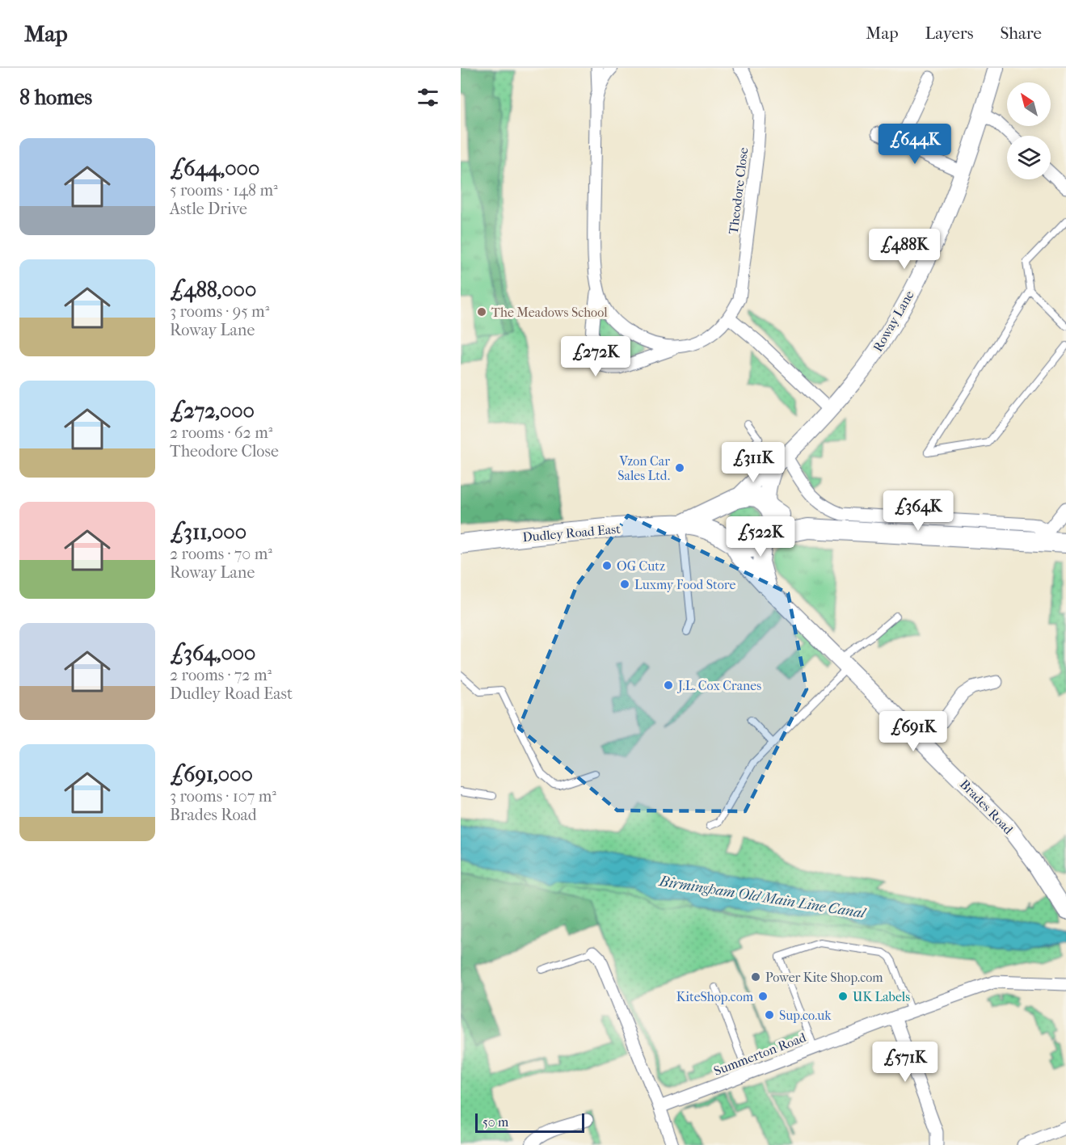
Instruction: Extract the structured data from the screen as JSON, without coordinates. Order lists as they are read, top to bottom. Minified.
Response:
{"streets":{"main road":["Dudley Road East"],"street":["Theodore Close","Roway Lane","Brades Road","Summerton Road"]},"crossings":[["Roway Lane","Dudley Road East"],["Roway Lane","Brades Road"],["Dudley Road East","Brades Road"]],"water":["Birmingham Old Main Line Canal"],"places":["The Meadows School","Vzon Car Sales Ltd.","OG Cutz","Luxmy Food Store","J.L. Cox Cranes","Power Kite Shop.com","KiteShop.com","UK Labels","Sup.co.uk"],"scale_bar":"50 m","north":"top left","page":{"header":"Map","nav":["Map","Layers","Share"],"heading":"8 homes","price":["£644K","£488K","£272K","£311K","£364K","£522K","£691K","£571K"],"list":[{"name":"£644,000","note":"5 rooms · 148 m² · Astle Drive"},{"name":"£488,000","note":"3 rooms · 95 m² · Roway Lane"},{"name":"£272,000","note":"2 rooms · 62 m² · Theodore Close"},{"name":"£311,000","note":"2 rooms · 70 m² · Roway Lane"},{"name":"£364,000","note":"2 rooms · 72 m² · Dudley Road East"},{"name":"£691,000","note":"3 rooms · 107 m² · Brades Road"}],"scale":"50 m"}}
